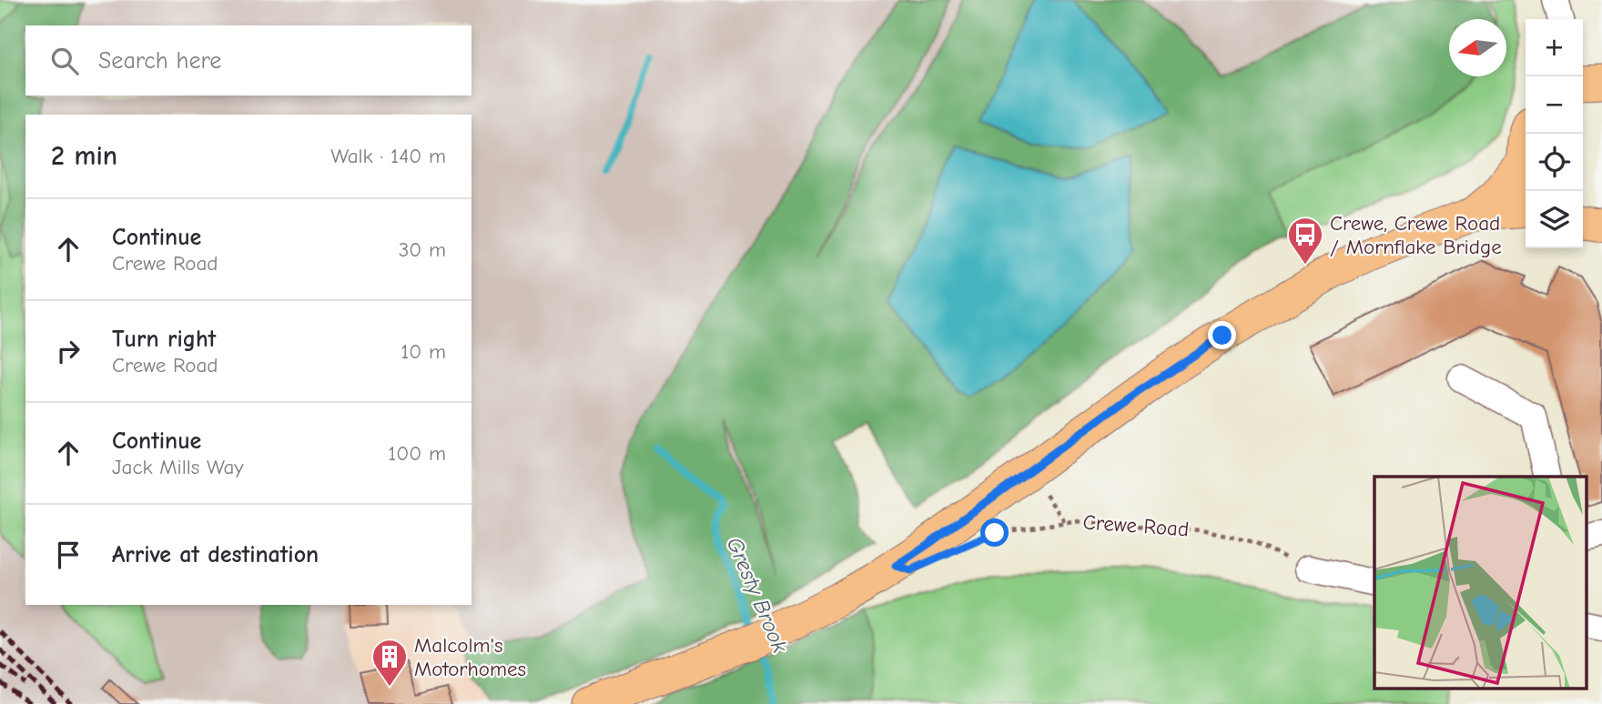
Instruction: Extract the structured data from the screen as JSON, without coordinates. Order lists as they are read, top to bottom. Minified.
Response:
{"streets":{"path":["Crewe Road"]},"water":["Gresty Brook"],"places":{"bus stop":["Crewe, Crewe Road / Mornflake Bridge"],"building":["Malcolm's Motorhomes"]},"north":"left","page":{"map_buttons":["+","−"],"search":"Search here","heading":["2 min","Walk · 140 m"],"list":[["Continue","Crewe Road","30 m"],["Turn right","Crewe Road","10 m"],["Continue","Jack Mills Way","100 m"],"Arrive at destination"]}}
